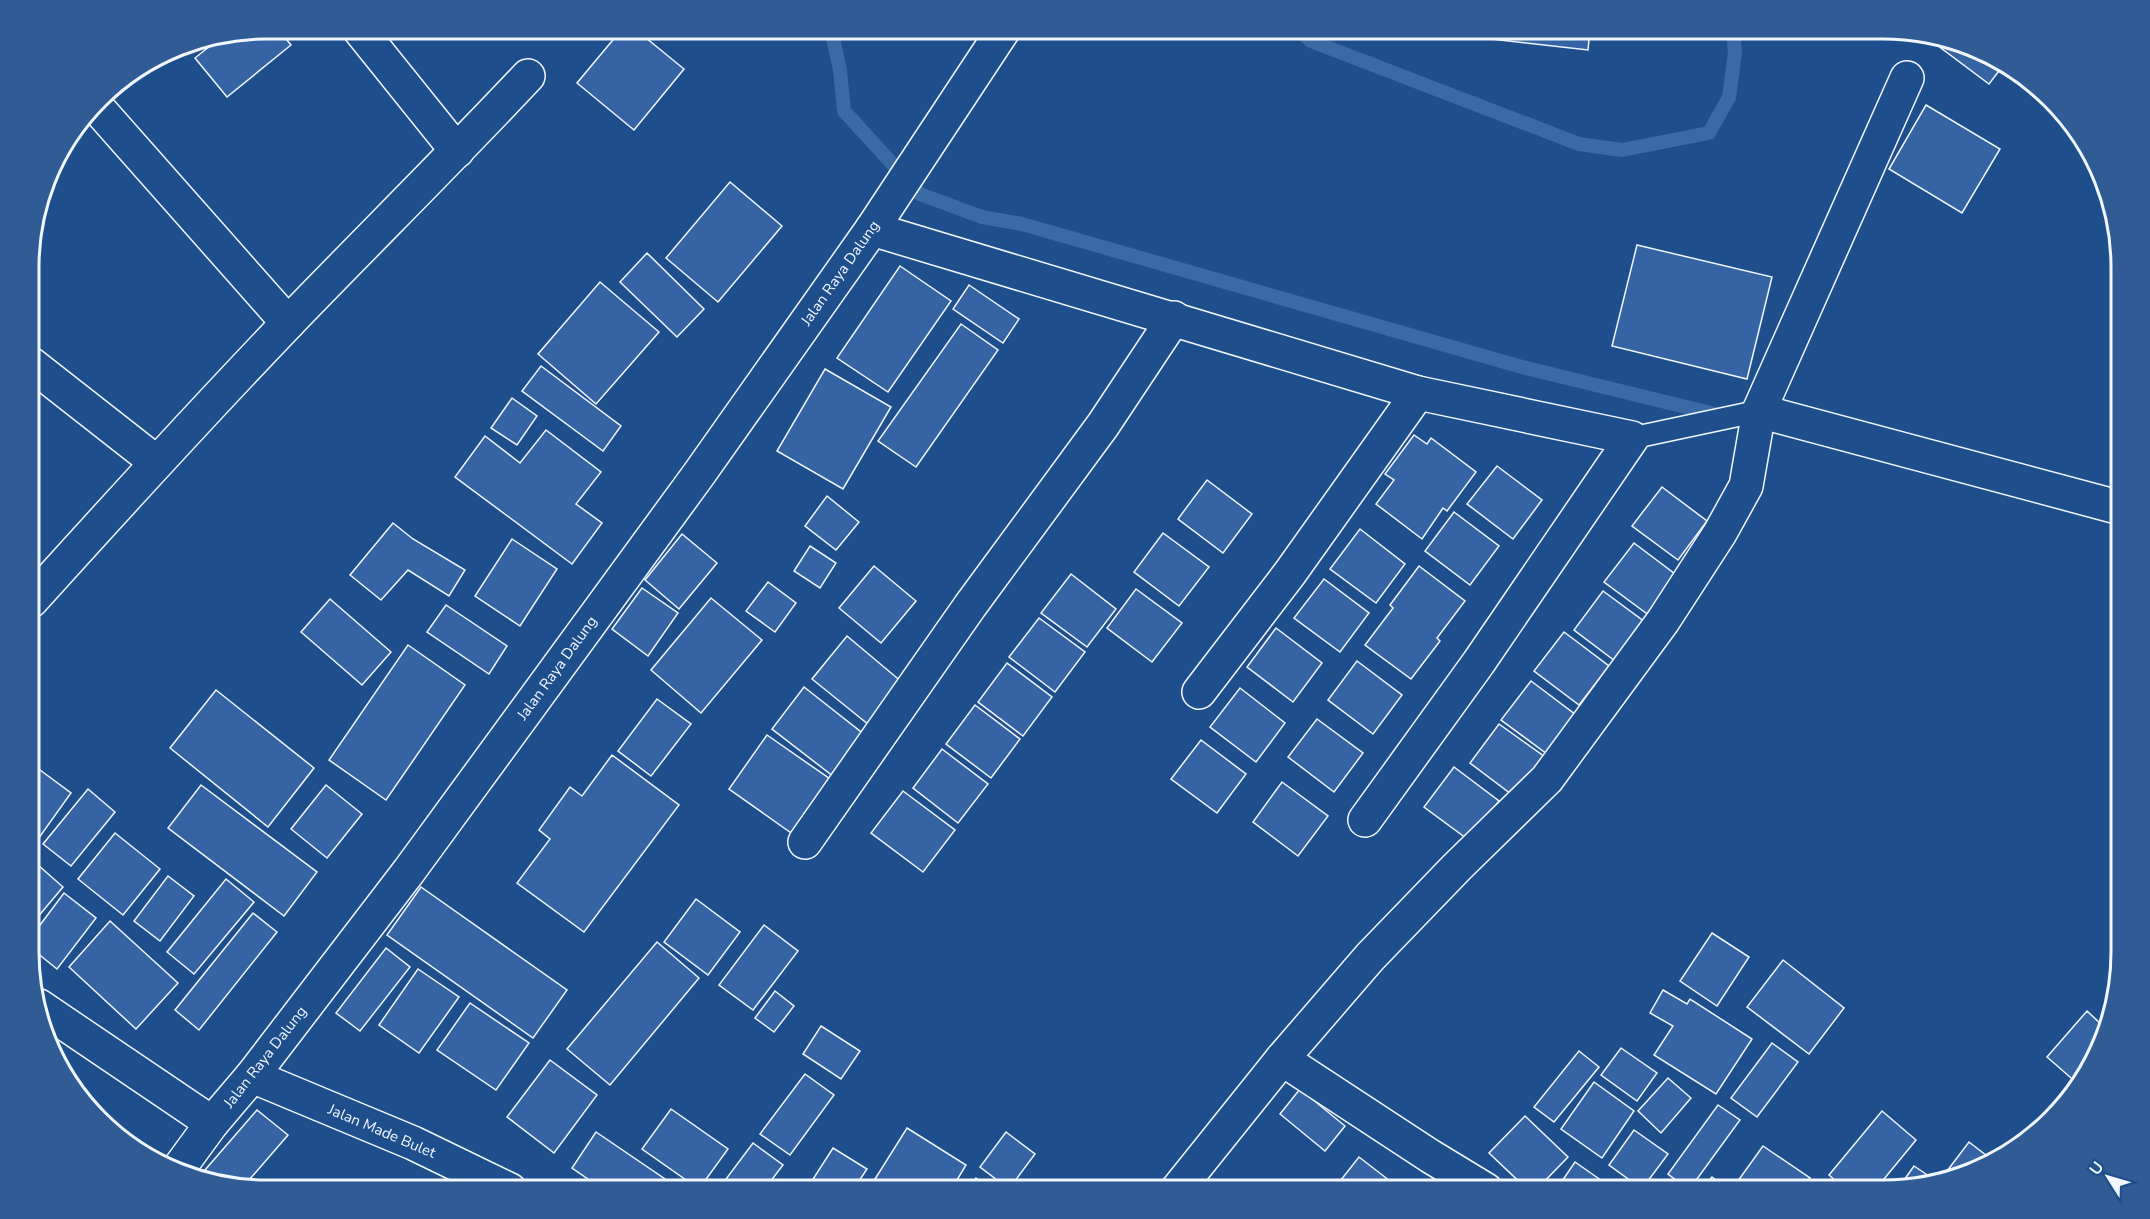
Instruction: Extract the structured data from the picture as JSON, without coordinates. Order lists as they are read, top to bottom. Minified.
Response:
{"streets":{"street":["Jalan Raya Dalung","Jalan Made Bulet"]},"crossings":[["Jalan Raya Dalung","Jalan Made Bulet"]],"north":"top left"}
